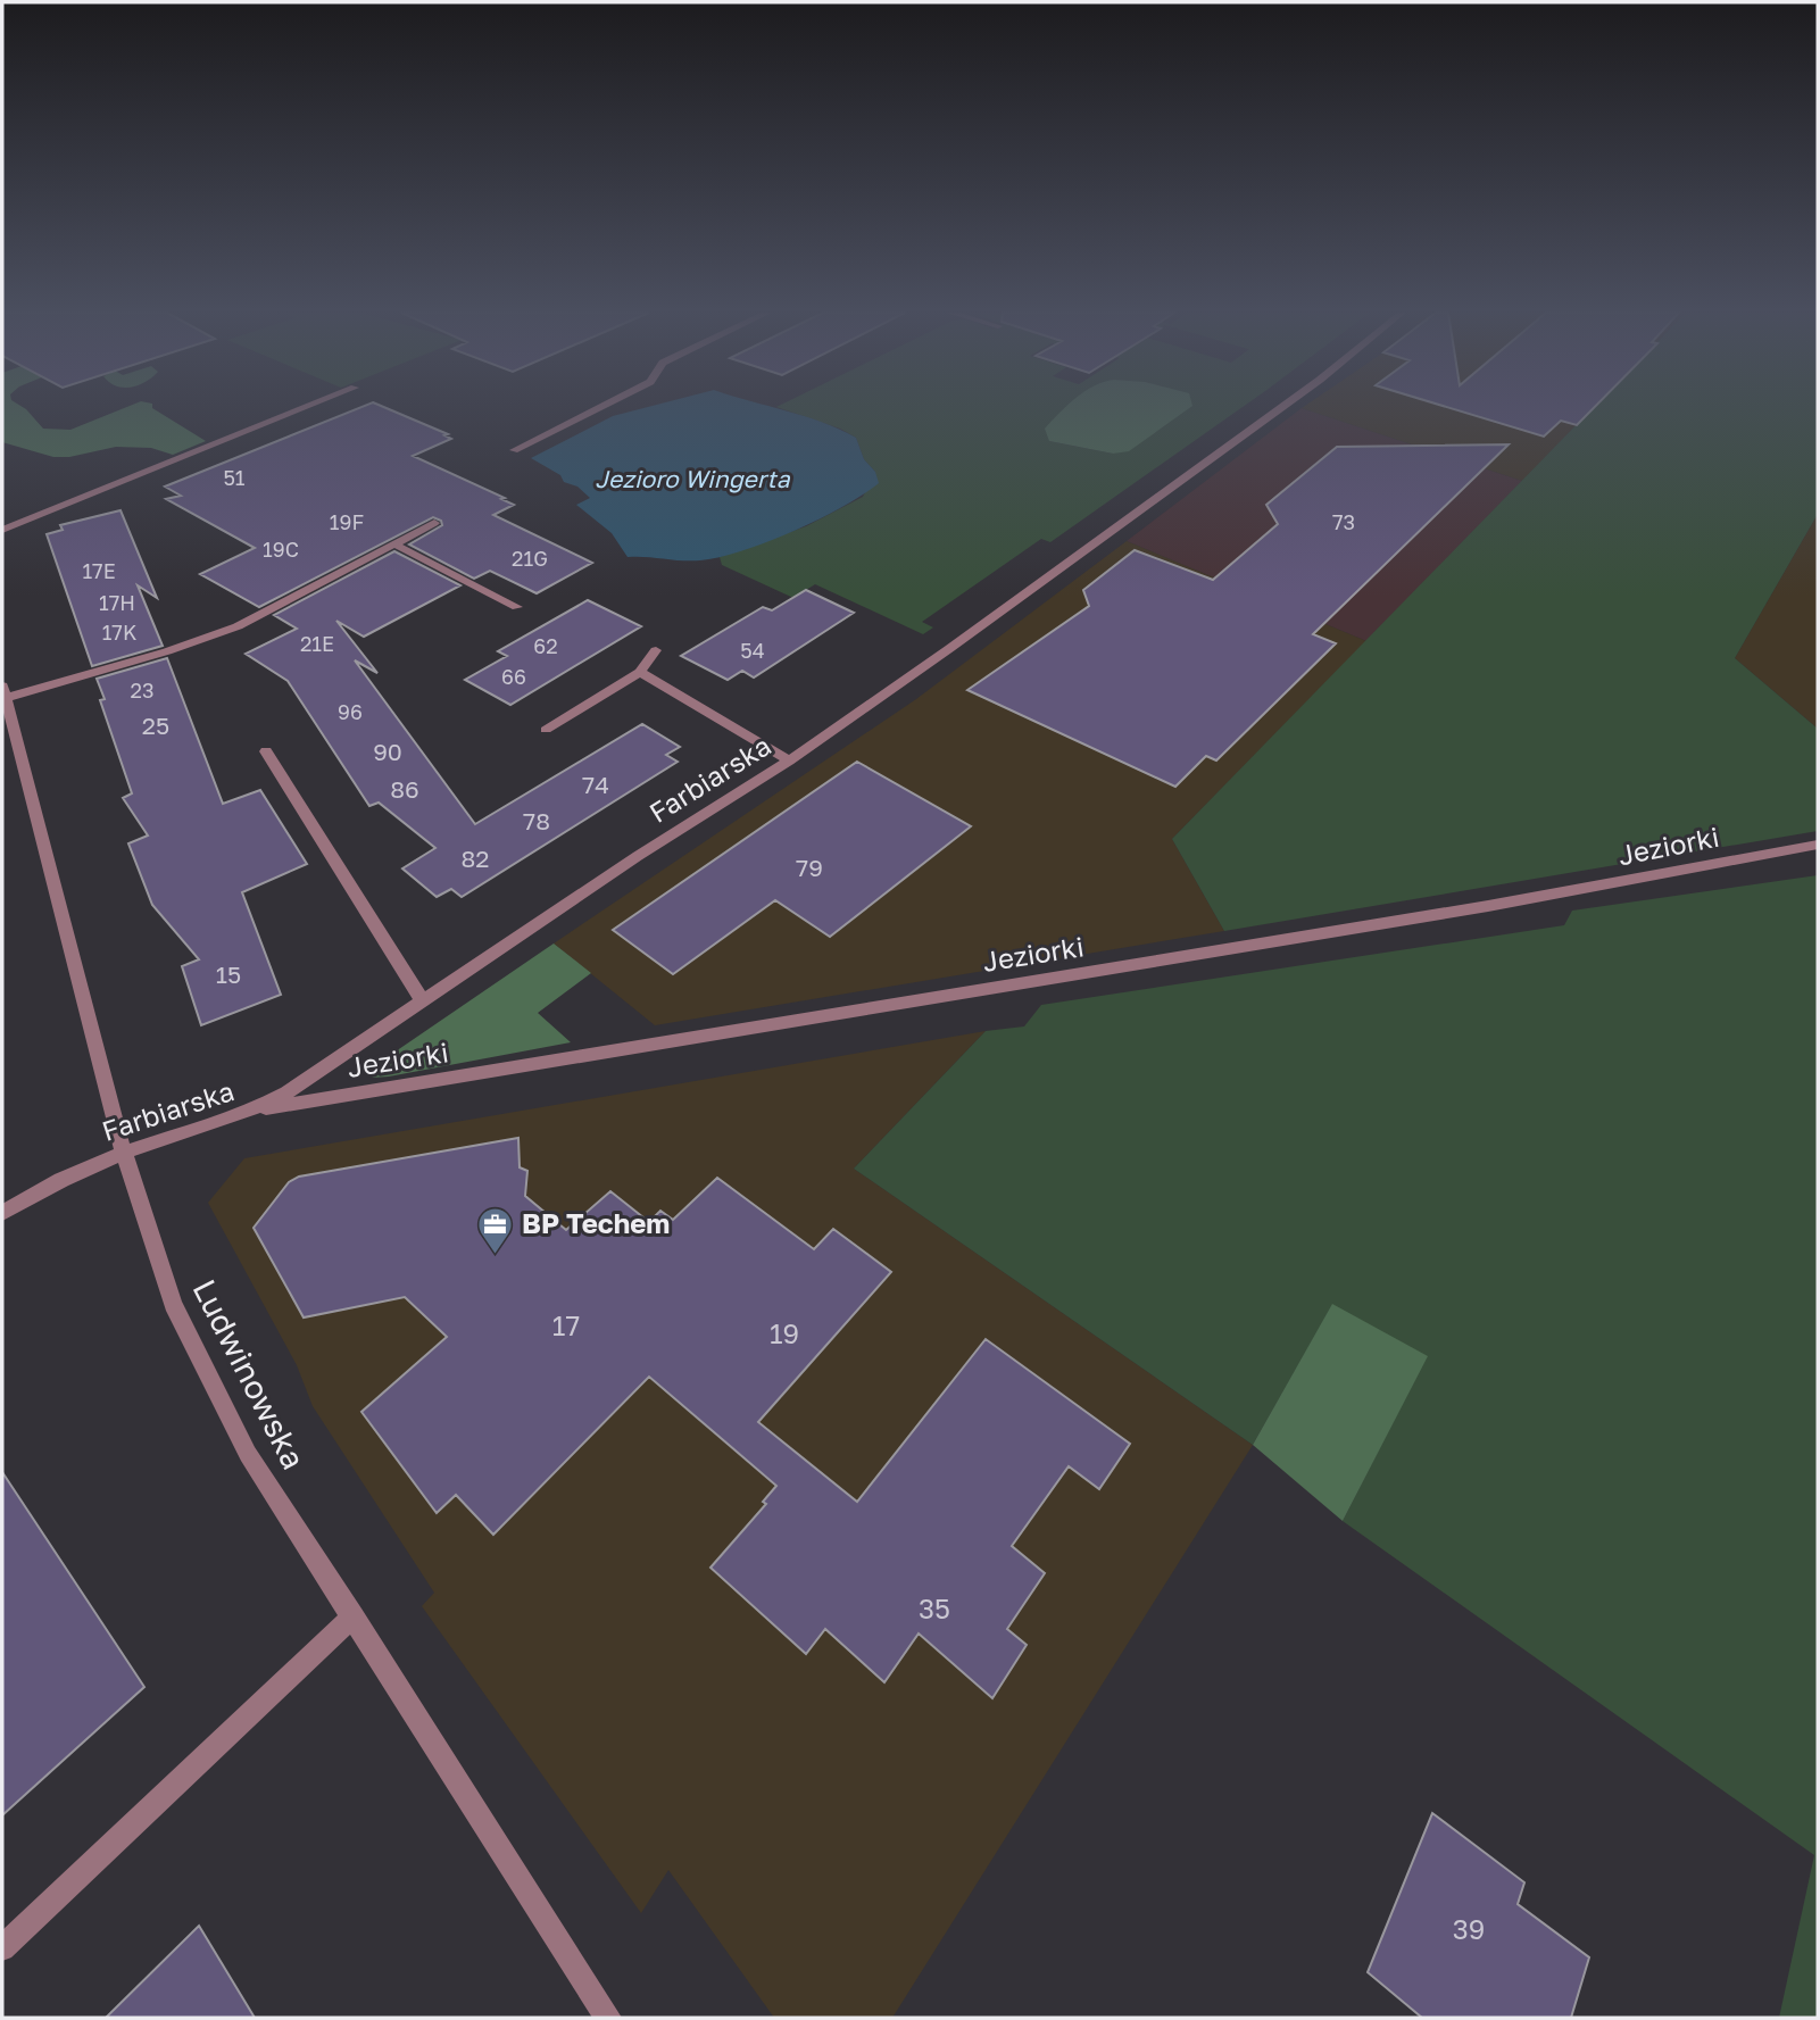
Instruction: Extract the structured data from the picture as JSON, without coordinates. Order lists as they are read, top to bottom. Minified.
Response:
{"streets":{"street":["Farbiarska","Jeziorki","Ludwinowska"]},"crossings":[["Farbiarska","Jeziorki"],["Farbiarska","Ludwinowska"]],"water":["Jezioro Wingerta"],"places":{"office":["BP Techem"]},"house_numbers":["51","19F","73","19C","21G","17E","17H","17K","21E","62","54","66","23","96","25","90","74","86","78","82","79","15","17","19","35","39"]}
